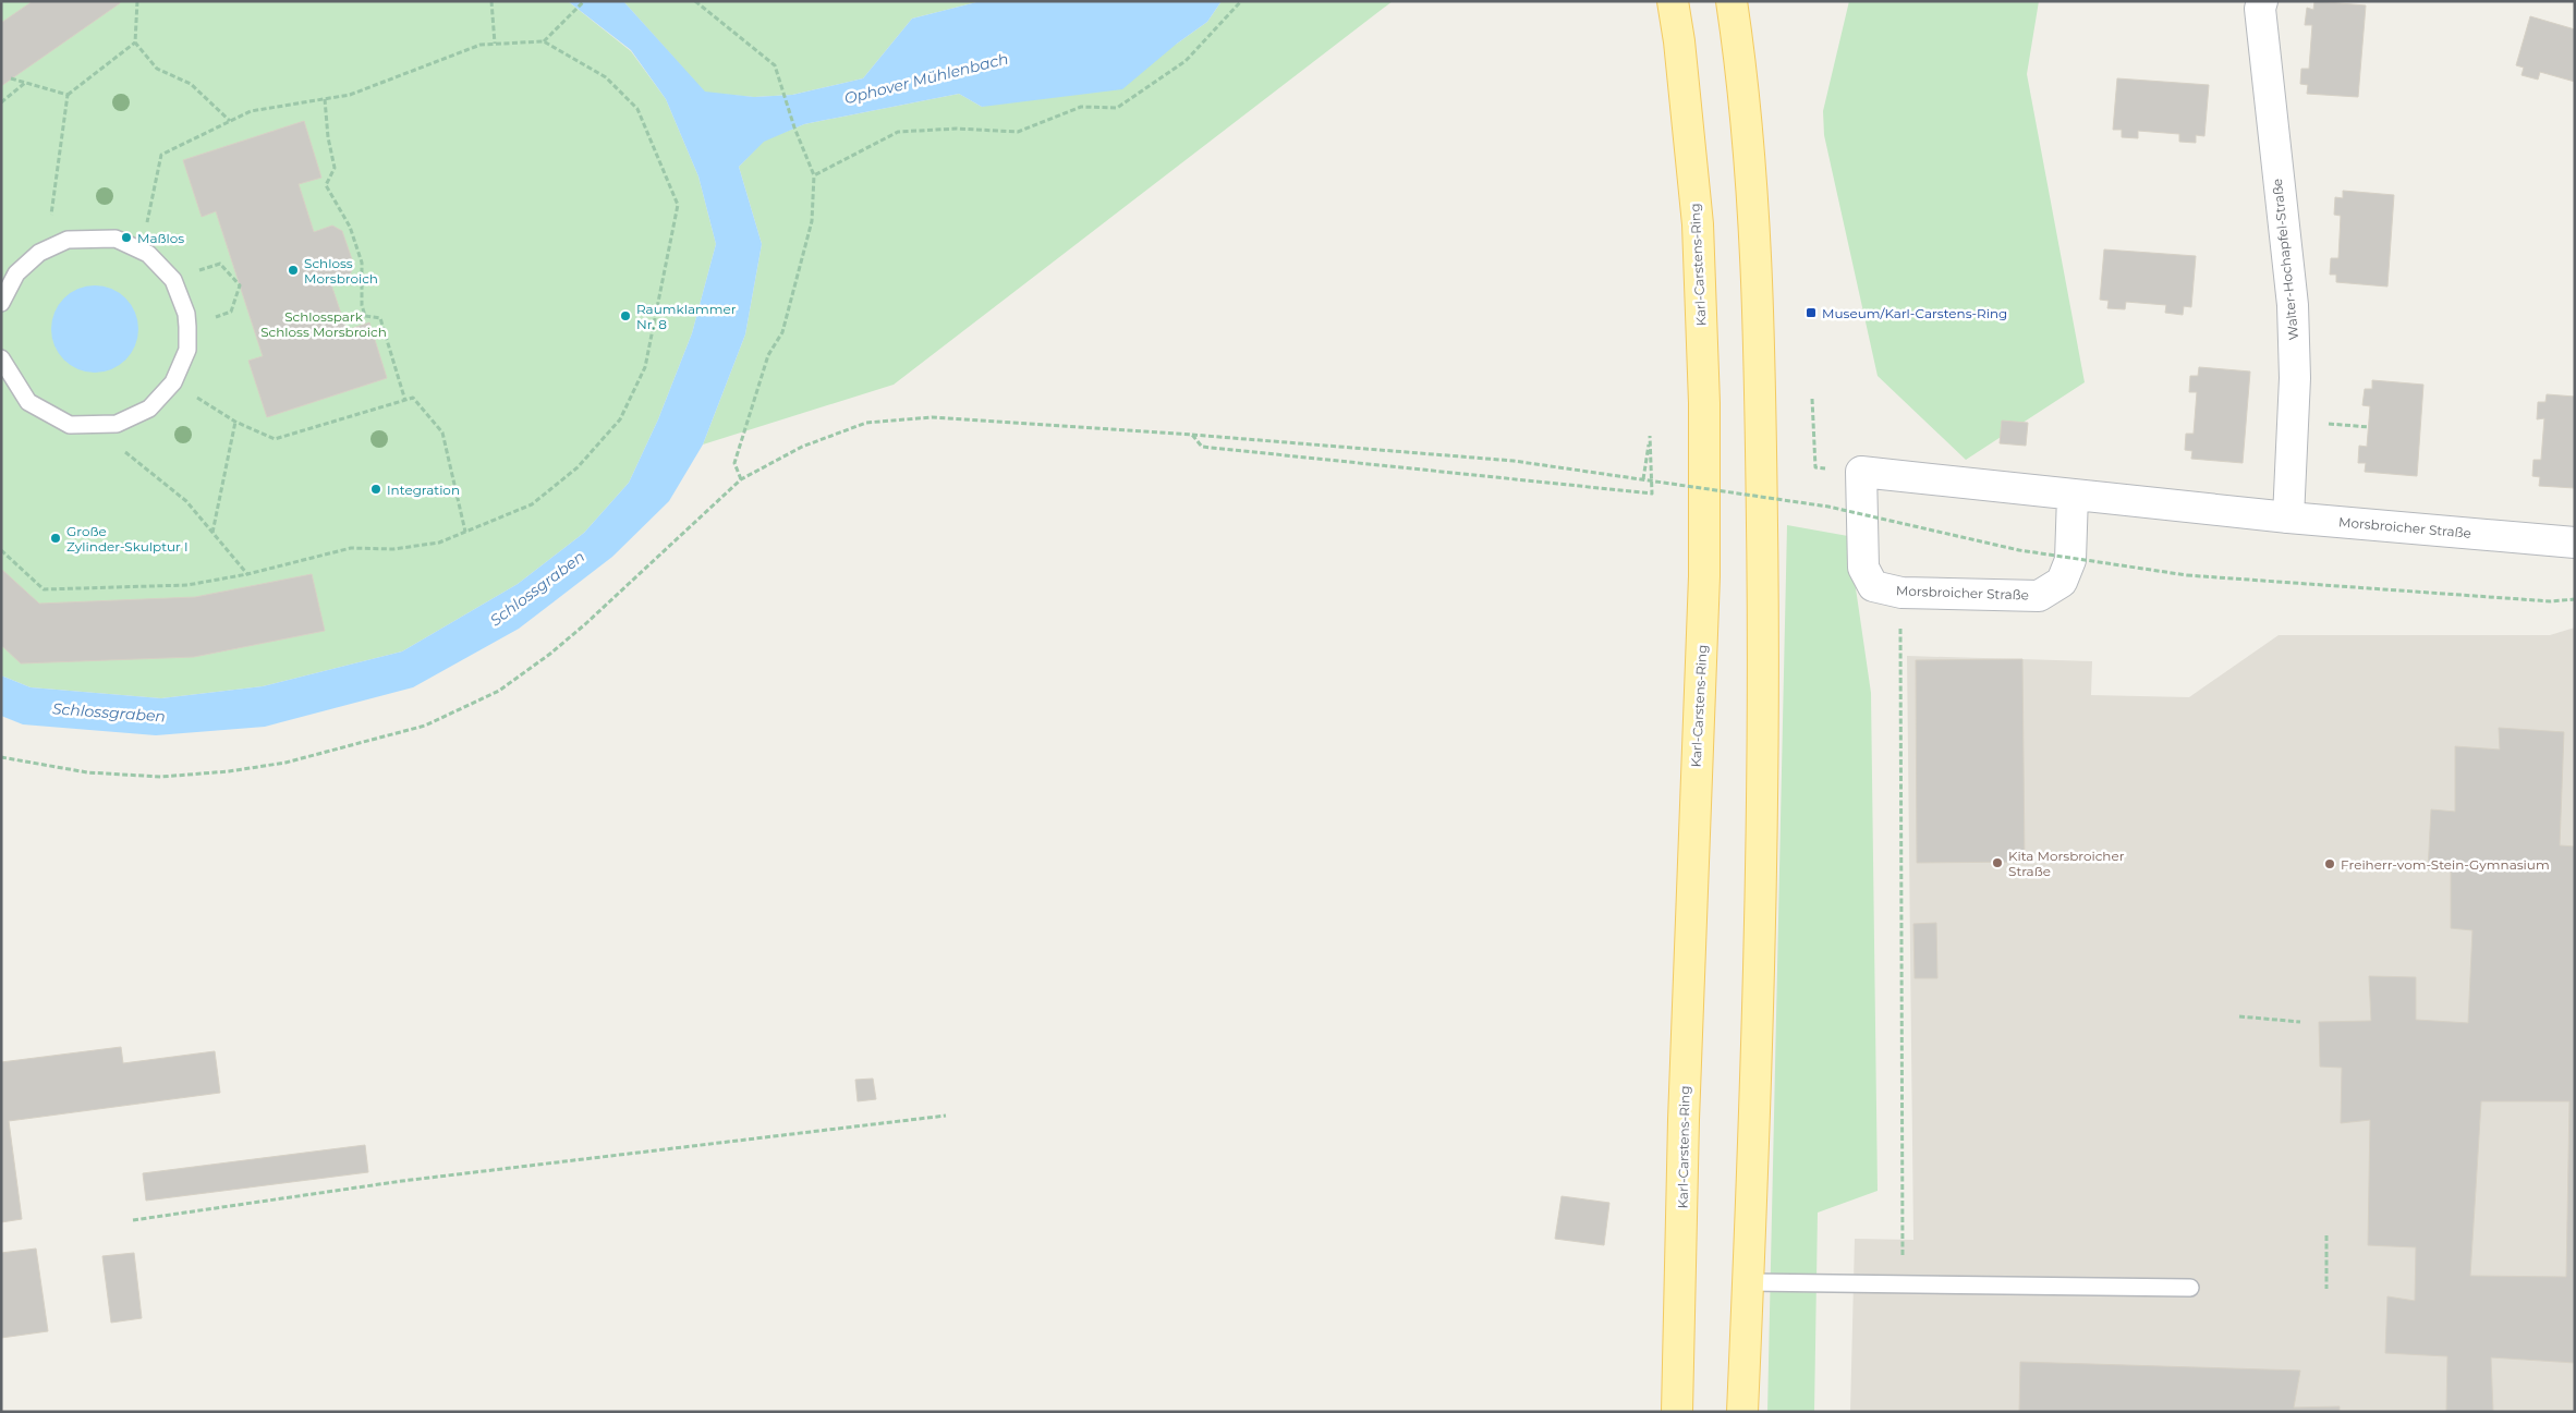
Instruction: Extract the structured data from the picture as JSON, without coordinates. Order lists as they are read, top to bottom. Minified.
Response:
{"streets":{"main road":["Karl-Carstens-Ring"],"street":["Walter-Hochapfel-Straße","Morsbroicher Straße"]},"crossings":[["Walter-Hochapfel-Straße","Morsbroicher Straße"]],"water":["Ophover Mühlenbach","Schlossgraben"],"parks":["Schlosspark Schloss Morsbroich"],"places":{"other":["Maßlos","Schloss Morsbroich","Raumklammer Nr. 8","Integration","Große Zylinder-Skulptur I","Kita Morsbroicher Straße","Freiherr-vom-Stein-Gymnasium"],"transit":["Museum/Karl-Carstens-Ring"]}}
